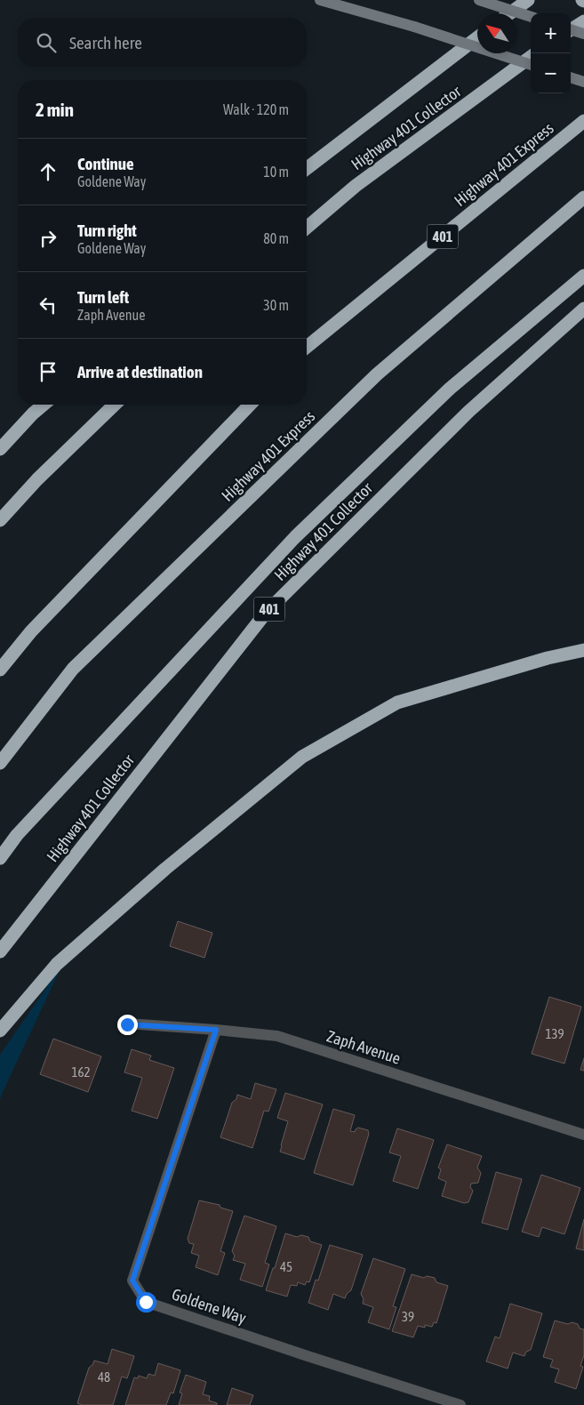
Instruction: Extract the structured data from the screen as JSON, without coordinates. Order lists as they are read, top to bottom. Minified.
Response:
{"streets":{"highway":["Highway 401 Collector","Highway 401 Express","401"],"street":["Zaph Avenue","Goldene Way"]},"crossings":[["Zaph Avenue","Goldene Way"]],"house_numbers":["139","162","45","39","48"],"north":"top left","page":{"map_buttons":["+","−"],"search":"Search here","heading":["2 min","Walk · 120 m"],"list":[["Continue","Goldene Way","10 m"],["Turn right","Goldene Way","80 m"],["Turn left","Zaph Avenue","30 m"],"Arrive at destination"]}}
